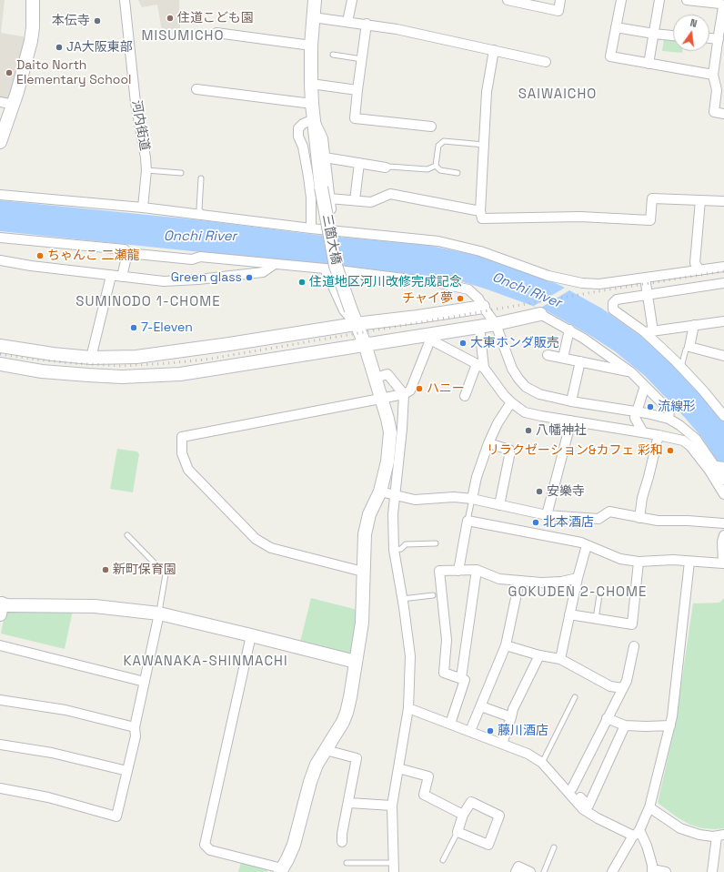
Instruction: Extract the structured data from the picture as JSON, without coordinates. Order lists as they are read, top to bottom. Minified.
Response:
{"streets":{"street":["河内街道","三箇大橋"]},"districts":["MISUMICHO","SAIWAICHO","SUMINODO 1-CHOME","GOKUDEN 2-CHOME","KAWANAKA-SHINMACHI"],"water":["Onchi River"],"places":["住道こども園","本伝寺","JA大阪東部","Daito North Elementary School","ちゃんこ 二瀬龍","Green glass","住道地区河川改修完成記念","チャイ夢","7-Eleven","大東ホンダ販売","ハニー","流線形","八幡神社","リラクゼーション&カフェ 彩和","安樂寺","北本酒店","新町保育園","藤川酒店"],"north":"top"}
